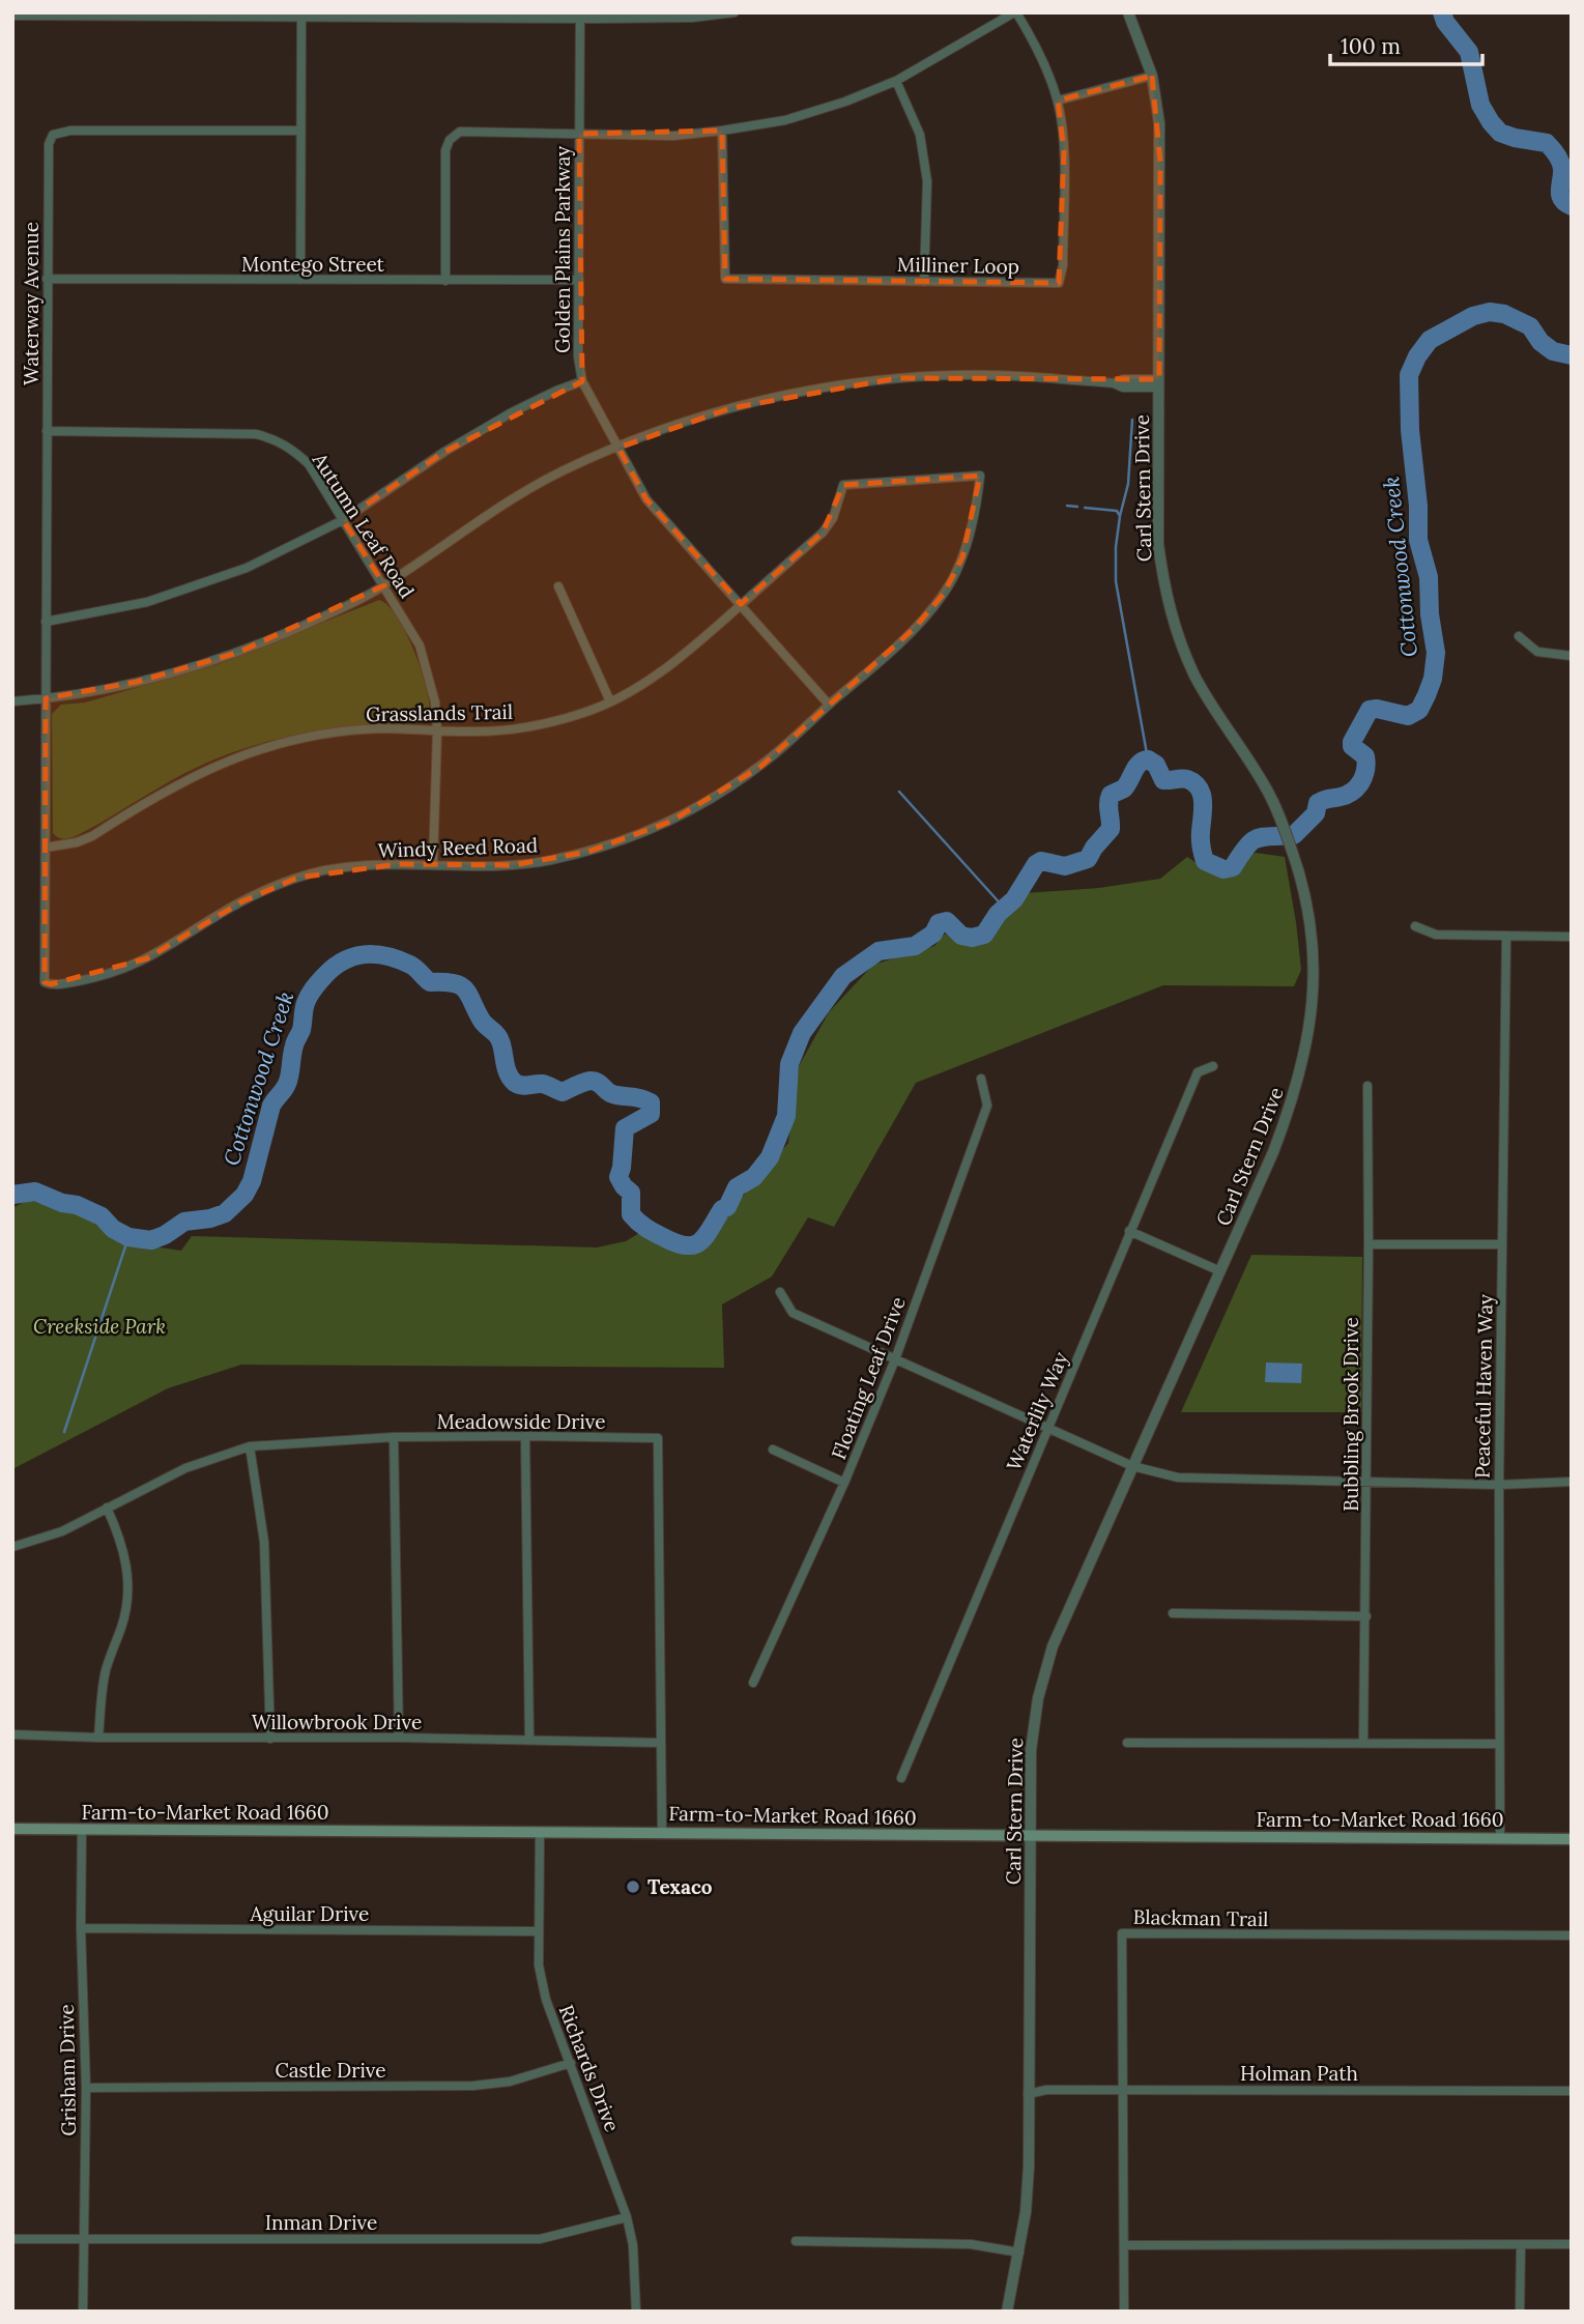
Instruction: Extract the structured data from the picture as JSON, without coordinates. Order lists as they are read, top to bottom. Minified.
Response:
{"streets":{"main road":["Farm-to-Market Road 1660"],"street":["Golden Plains Parkway","Montego Street","Milliner Loop","Waterway Avenue","Carl Stern Drive","Autumn Leaf Road","Grasslands Trail","Windy Reed Road","Floating Leaf Drive","Peaceful Haven Way","Waterlily Way","Bubbling Brook Drive","Meadowside Drive","Willowbrook Drive","Aguilar Drive","Blackman Trail","Richards Drive","Grisham Drive","Castle Drive","Holman Path","Inman Drive"]},"crossings":[["Golden Plains Parkway","Montego Street"],["Golden Plains Parkway","Milliner Loop"],["Golden Plains Parkway","Grasslands Trail"],["Golden Plains Parkway","Windy Reed Road"],["Montego Street","Milliner Loop"],["Montego Street","Waterway Avenue"],["Waterway Avenue","Autumn Leaf Road"],["Waterway Avenue","Grasslands Trail"],["Waterway Avenue","Windy Reed Road"],["Carl Stern Drive","Farm-to-Market Road 1660"],["Carl Stern Drive","Holman Path"],["Autumn Leaf Road","Grasslands Trail"],["Autumn Leaf Road","Windy Reed Road"],["Grasslands Trail","Windy Reed Road"],["Peaceful Haven Way","Farm-to-Market Road 1660"],["Meadowside Drive","Willowbrook Drive"],["Meadowside Drive","Farm-to-Market Road 1660"],["Farm-to-Market Road 1660","Richards Drive"],["Farm-to-Market Road 1660","Grisham Drive"],["Aguilar Drive","Richards Drive"],["Aguilar Drive","Grisham Drive"],["Blackman Trail","Holman Path"],["Richards Drive","Castle Drive"],["Richards Drive","Inman Drive"],["Grisham Drive","Castle Drive"],["Grisham Drive","Inman Drive"]],"water":["Cottonwood Creek"],"parks":["Creekside Park"],"places":["Texaco"],"scale_bar":"100 m"}
